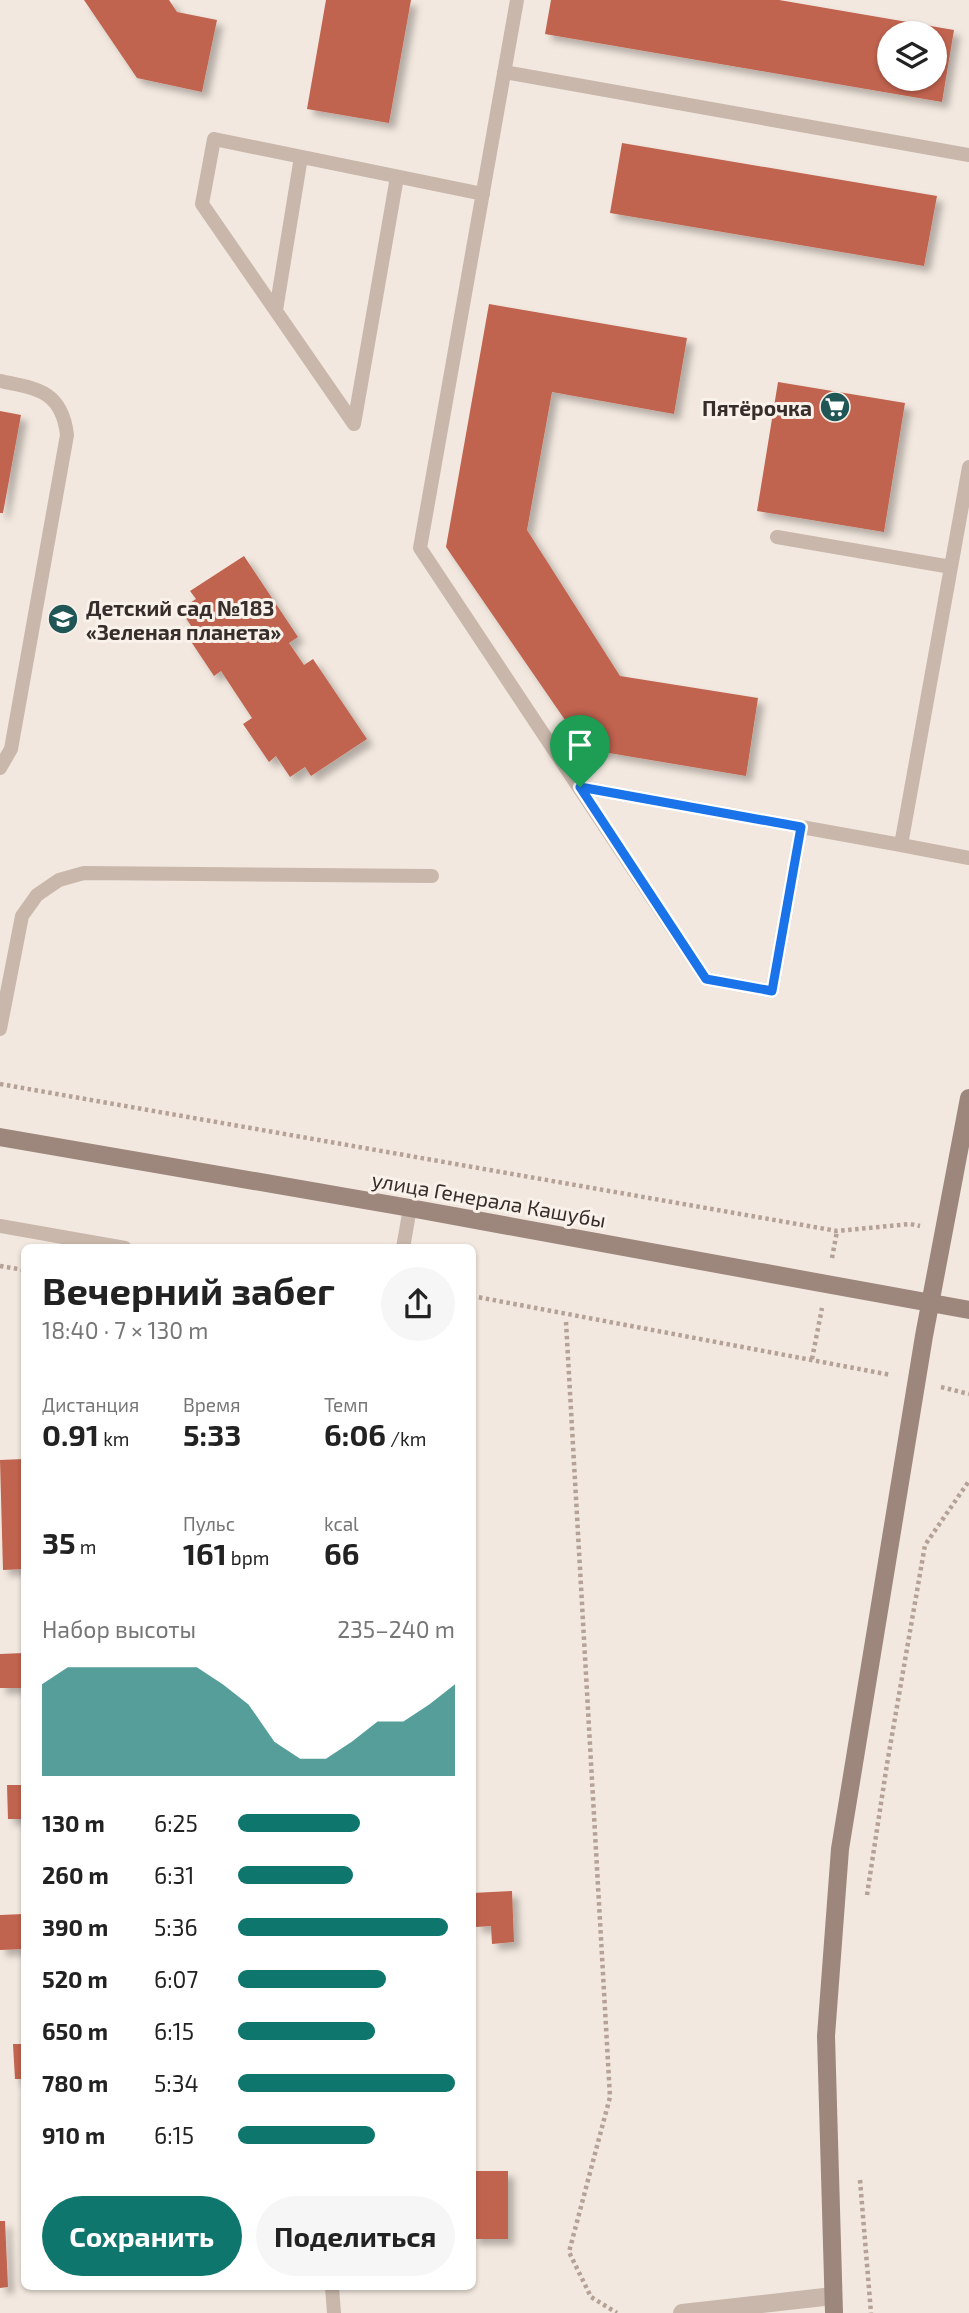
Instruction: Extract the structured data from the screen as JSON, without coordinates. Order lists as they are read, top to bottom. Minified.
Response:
{"streets":{"street":["улица Генерала Кашубы"]},"places":{"supermarket":["Пятёрочка"],"school or university":["Детский сад №183 «Зеленая планета»"]},"page":{"heading":["Вечерний забег","18:40 · 7 × 130 m"],"stats":[["Дистанция","0.91 km"],["Время","5:33"],["Темп","6:06 /km"],["35 m"],["Пульс","161 bpm"],["kcal","66"]],"chart":["Набор высоты","235–240 m"],"list":[{"name":"130 m","note":"6:25"},{"name":"260 m","note":"6:31"},{"name":"390 m","note":"5:36"},{"name":"520 m","note":"6:07"},{"name":"650 m","note":"6:15"},{"name":"780 m","note":"5:34"},{"name":"910 m","note":"6:15"}],"buttons":["Сохранить","Поделиться"]}}
